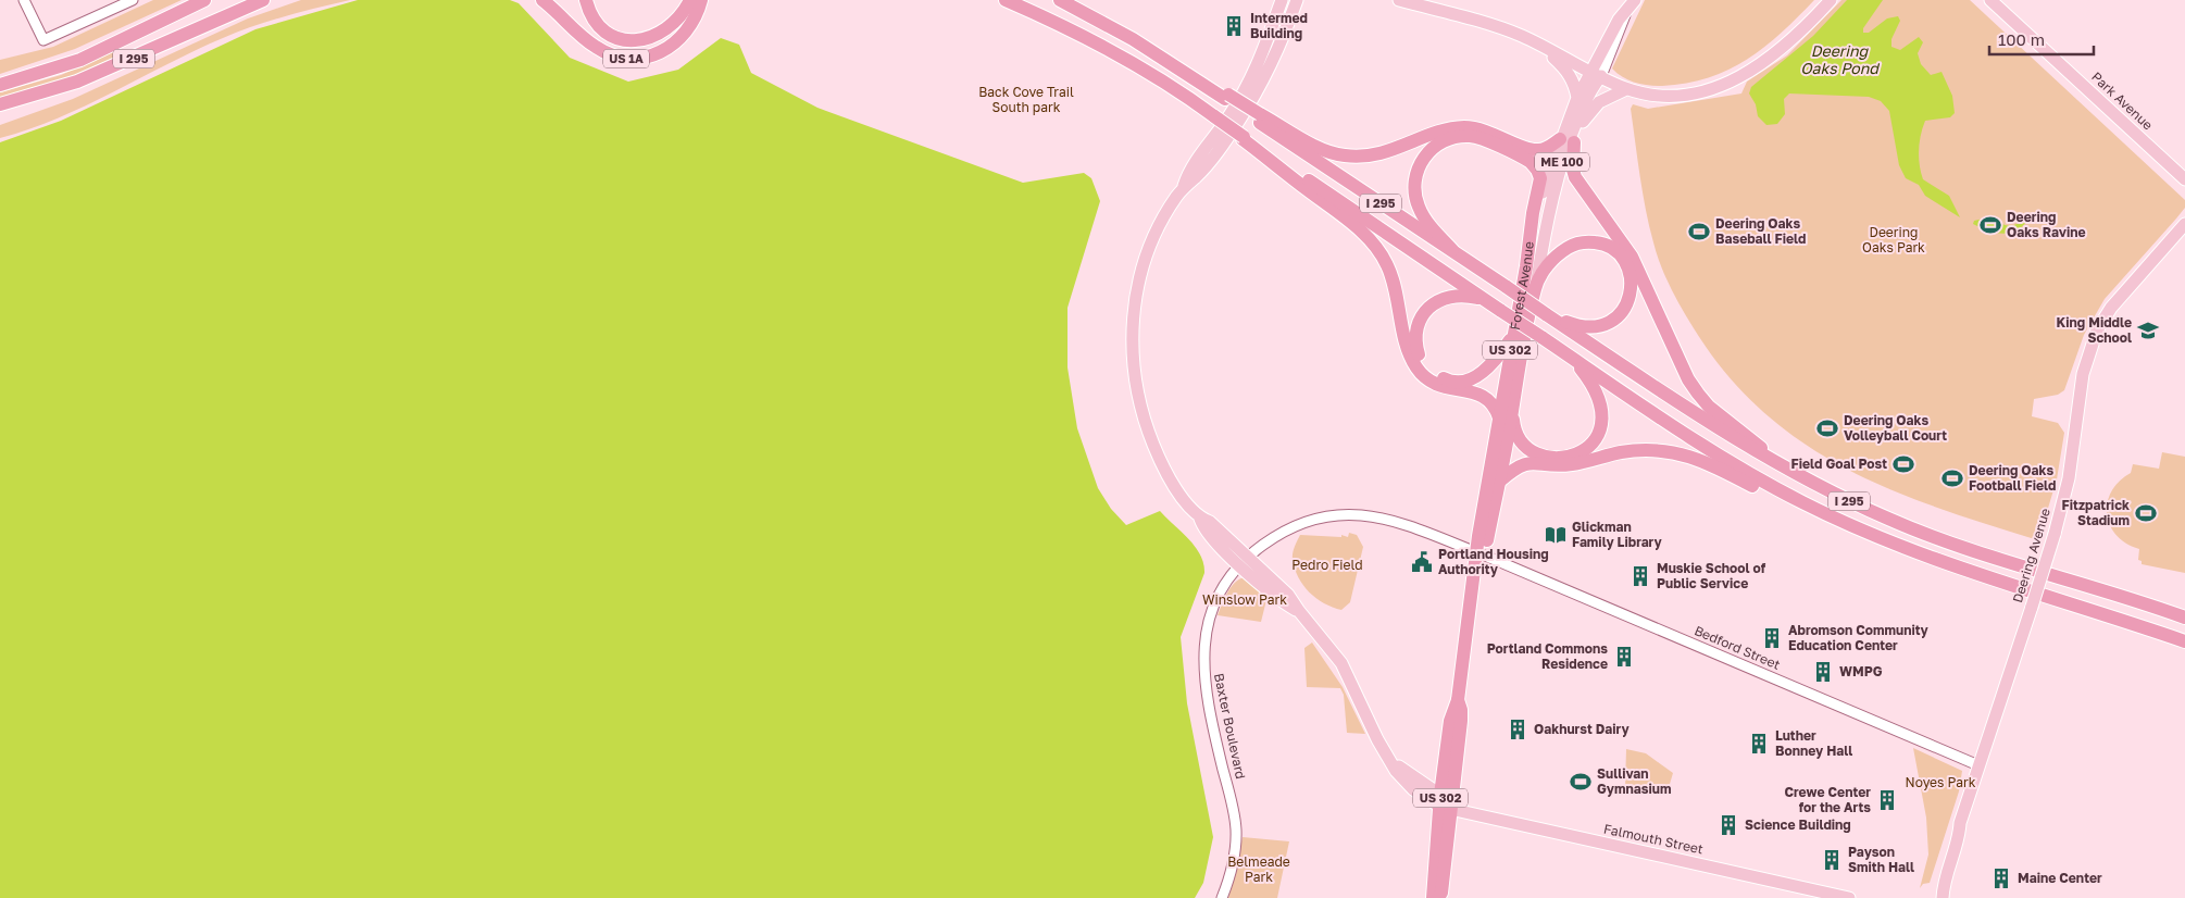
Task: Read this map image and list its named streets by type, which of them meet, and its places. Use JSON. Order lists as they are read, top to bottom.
{
  "streets": {
    "highway": [
      "I 295",
      "US 1A",
      "Forest Avenue",
      "US 302"
    ],
    "main road": [
      "Park Avenue",
      "ME 100",
      "Deering Avenue",
      "Falmouth Street"
    ],
    "street": ["Bedford Street", "Baxter Boulevard"]
  },
  "crossings": [
    ["Forest Avenue", "Bedford Street"],
    ["Forest Avenue", "Baxter Boulevard"],
    ["Forest Avenue", "Falmouth Street"],
    ["Deering Avenue", "Bedford Street"],
    ["Bedford Street", "Baxter Boulevard"]
  ],
  "water": ["Deering Oaks Pond"],
  "parks": [
    "Back Cove Trail South park",
    "Deering Oaks Park",
    "Pedro Field",
    "Winslow Park",
    "Noyes Park",
    "Belmeade Park"
  ],
  "places": {
    "building": [
      "Intermed Building",
      "Muskie School of Public Service",
      "Abromson Community Education Center",
      "Portland Commons Residence",
      "WMPG",
      "Oakhurst Dairy",
      "Luther Bonney Hall",
      "Crewe Center for the Arts",
      "Science Building",
      "Payson Smith Hall",
      "Maine Center"
    ],
    "sports": [
      "Deering Oaks Ravine",
      "Deering Oaks Baseball Field",
      "Deering Oaks Volleyball Court",
      "Field Goal Post",
      "Deering Oaks Football Field",
      "Fitzpatrick Stadium",
      "Sullivan Gymnasium"
    ],
    "school or university": ["King Middle School"],
    "library": ["Glickman Family Library"],
    "public building": ["Portland Housing Authority"]
  },
  "scale_bar": "100 m"
}
